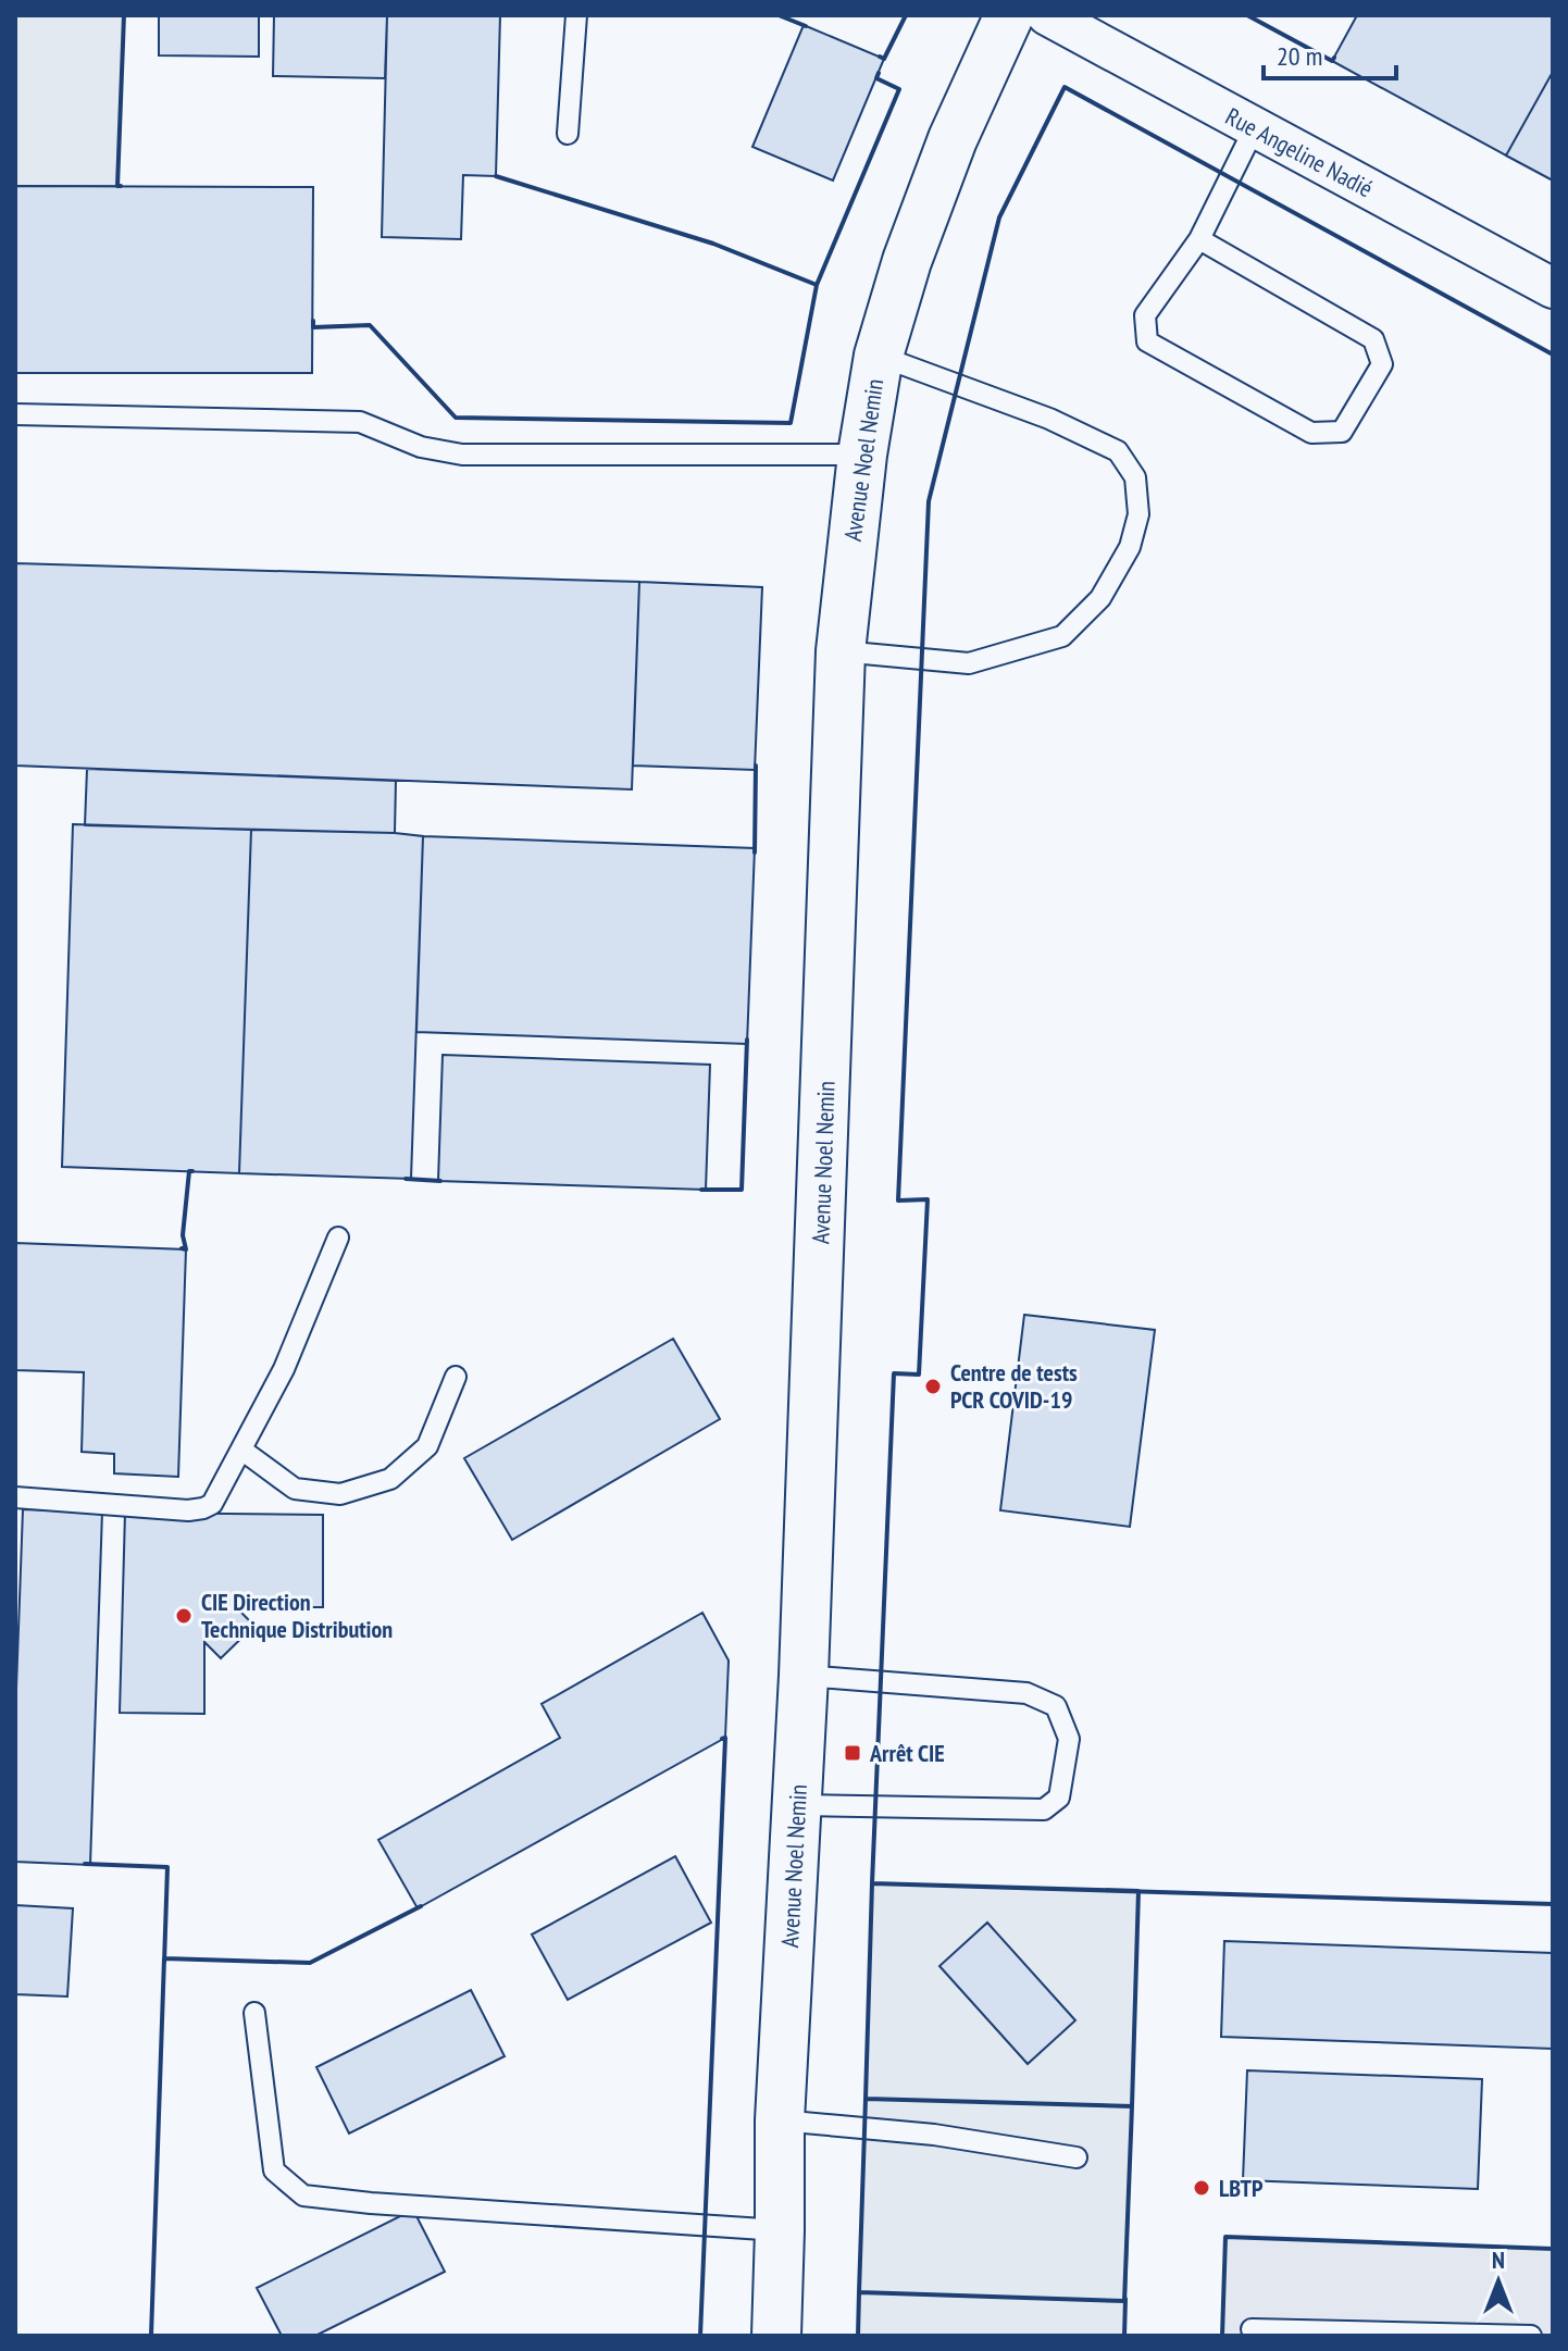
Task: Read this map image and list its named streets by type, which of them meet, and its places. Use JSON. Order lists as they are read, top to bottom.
{
  "streets": {
    "street": ["Rue Angeline Nadié", "Avenue Noel Nemin"]
  },
  "places": {
    "other": ["Centre de tests PCR COVID-19", "CIE Direction Technique Distribution", "LBTP"],
    "transit": ["Arrêt CIE"]
  },
  "scale_bar": "20 m",
  "north": "top"
}
